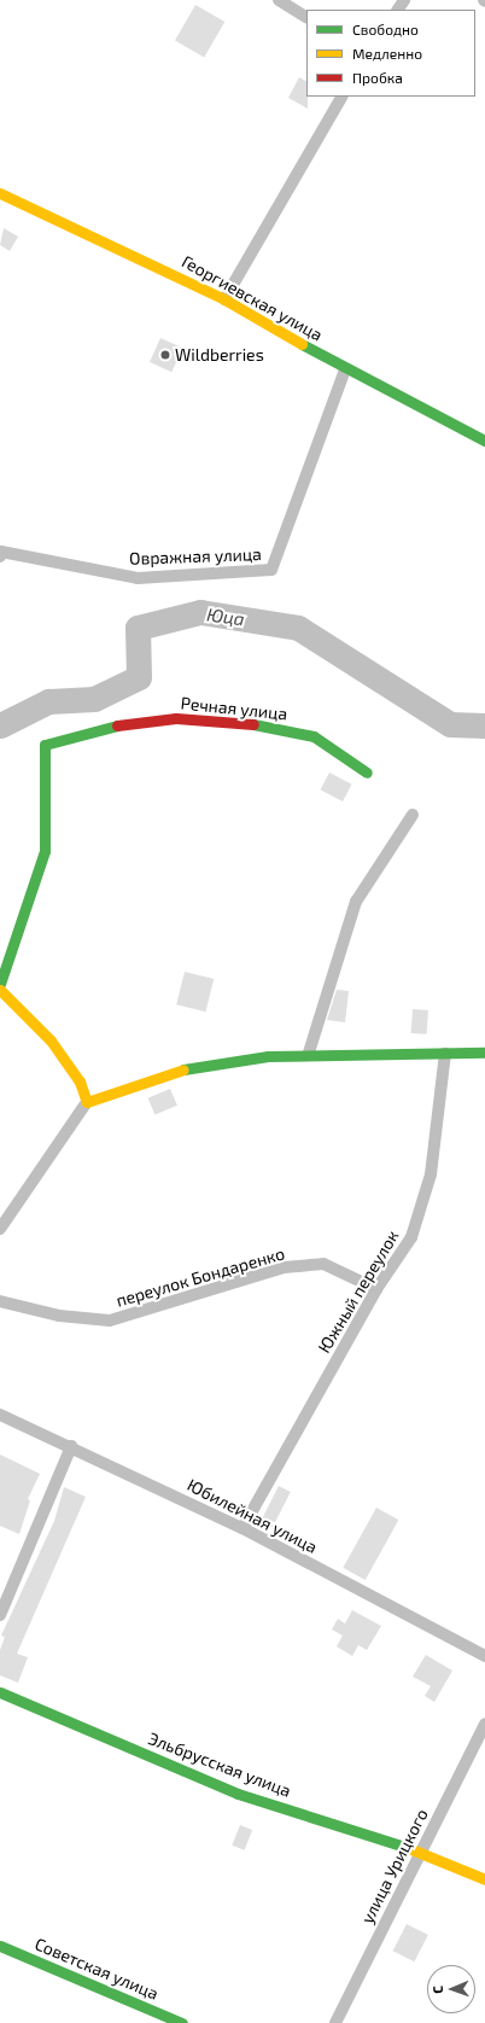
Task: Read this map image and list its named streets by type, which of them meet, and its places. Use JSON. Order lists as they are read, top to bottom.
{
  "streets": {
    "street": [
      "Георгиевская улица",
      "Овражная улица",
      "Речная улица",
      "переулок Бондаренко",
      "Южный переулок",
      "Юбилейная улица",
      "Эльбрусская улица",
      "улица Урицкого",
      "Советская улица"
    ]
  },
  "crossings": [
    ["Георгиевская улица", "Овражная улица"],
    ["переулок Бондаренко", "Южный переулок"],
    ["Южный переулок", "Юбилейная улица"],
    ["Эльбрусская улица", "улица Урицкого"]
  ],
  "water": ["Юца"],
  "places": ["Wildberries"],
  "legend": ["Свободно", "Медленно", "Пробка"],
  "north": "left"
}
